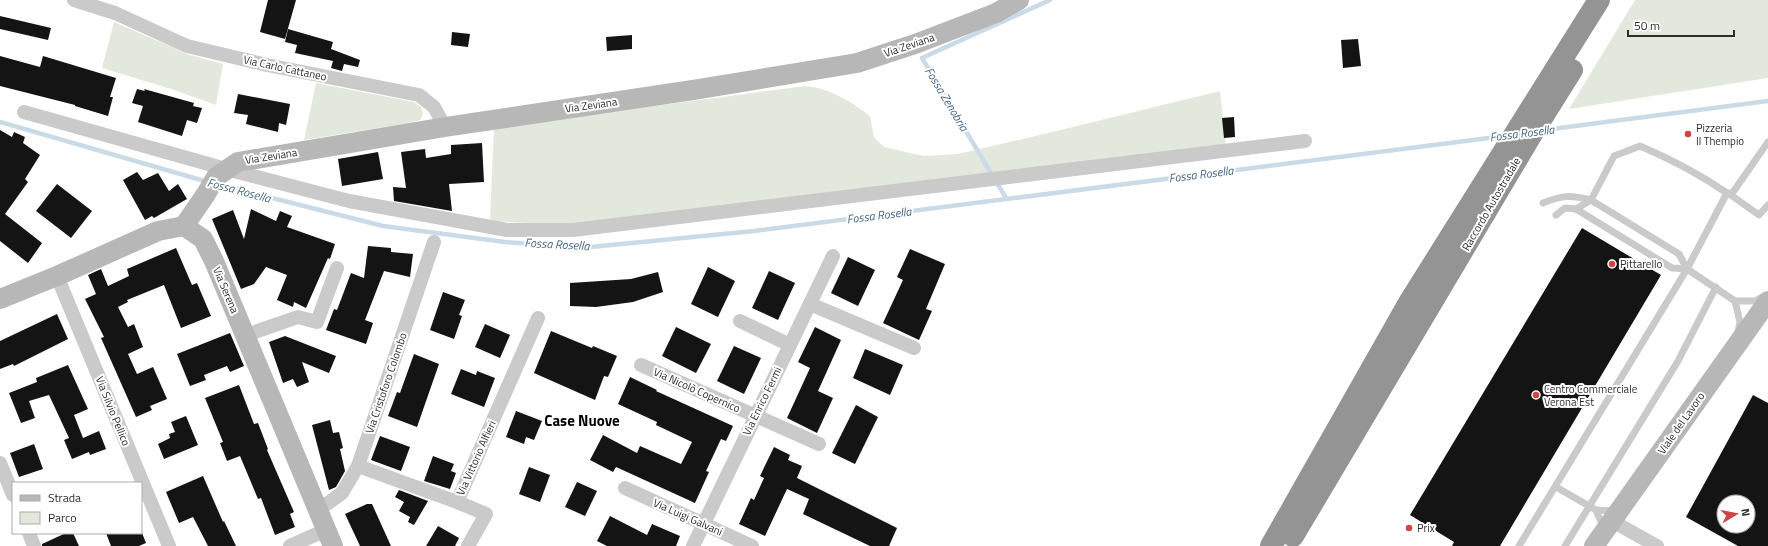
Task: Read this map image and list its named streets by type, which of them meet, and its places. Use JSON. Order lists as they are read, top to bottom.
{
  "streets": {
    "highway": ["Raccordo Autostradale"],
    "street": [
      "Via Zeviana",
      "Via Carlo Cattaneo",
      "Via Serena",
      "Via Cristoforo Colombo",
      "Via Nicolò Copernico",
      "Via Enrico Fermi",
      "Via Silvio Pellico",
      "Viale del Lavoro",
      "Via Vittorio Alfieri",
      "Via Luigi Galvani"
    ]
  },
  "crossings": [
    ["Via Zeviana", "Via Carlo Cattaneo"],
    ["Via Serena", "Via Cristoforo Colombo"],
    ["Via Cristoforo Colombo", "Via Vittorio Alfieri"],
    ["Via Nicolò Copernico", "Via Enrico Fermi"],
    ["Via Enrico Fermi", "Via Luigi Galvani"]
  ],
  "districts": ["Case Nuove"],
  "water": ["Fossa Zenobria", "Fossa Rosella"],
  "places": [
    "Pizzeria Il Thempio",
    "Pittarello",
    "Centro Commerciale Verona Est",
    "Prix"
  ],
  "legend": ["Strada", "Parco"],
  "scale_bar": "50 m",
  "north": "right"
}
